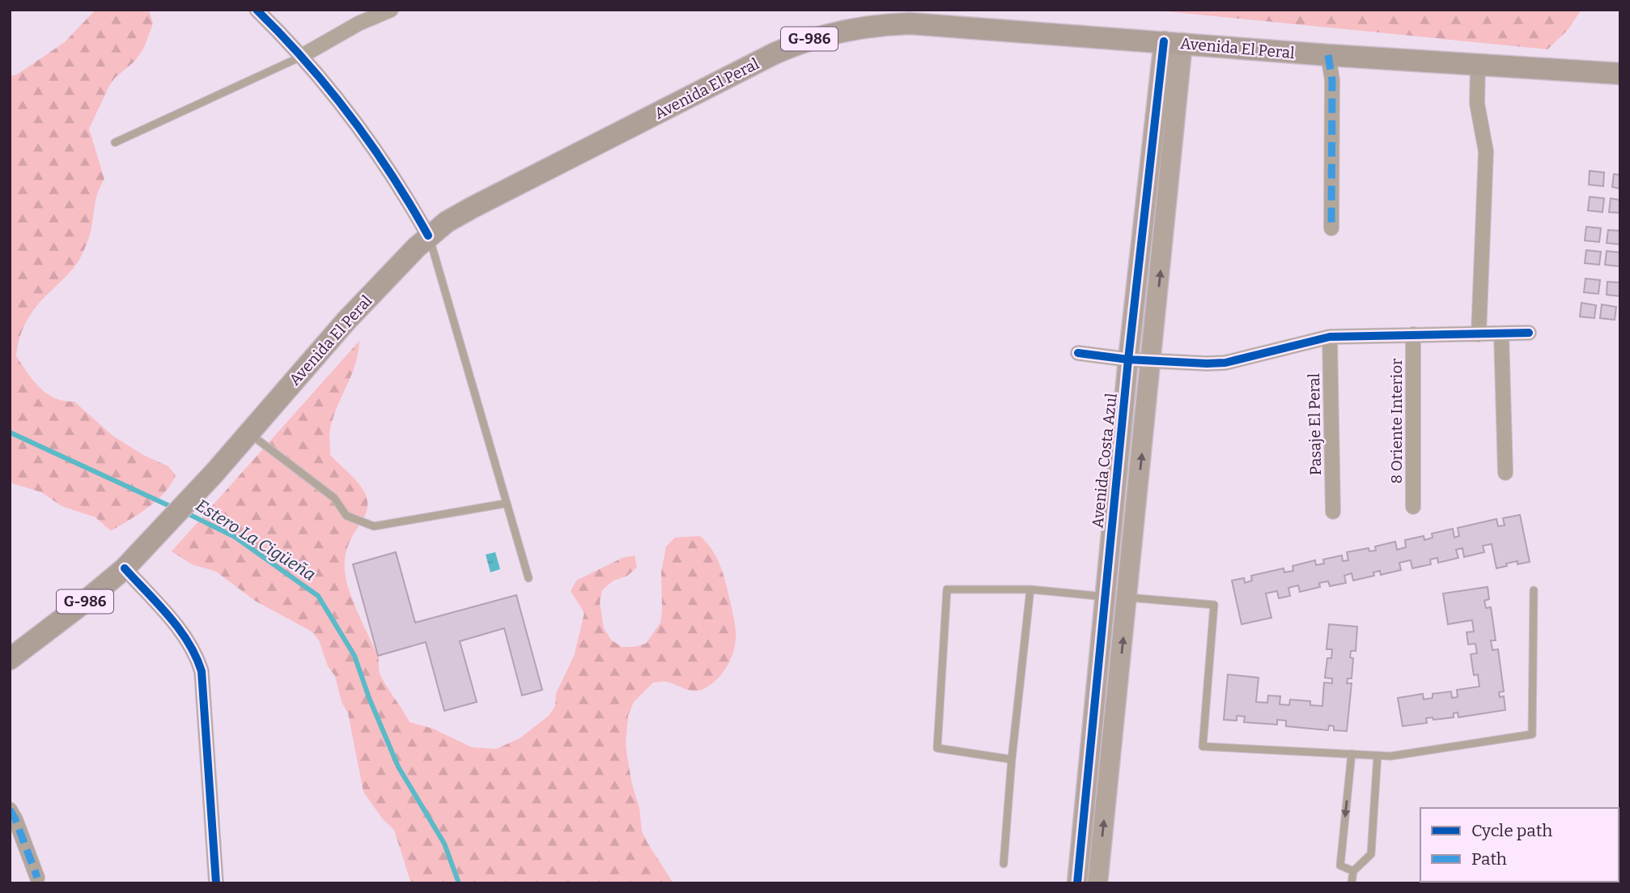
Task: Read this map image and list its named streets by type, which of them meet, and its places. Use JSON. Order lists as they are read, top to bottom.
{
  "streets": {
    "main road": ["G-986", "Avenida El Peral"],
    "street": ["8 Oriente Interior", "Pasaje El Peral", "Avenida Costa Azul"]
  },
  "crossings": [
    ["G-986", "Avenida El Peral"],
    ["Avenida El Peral", "Avenida Costa Azul"]
  ],
  "water": ["Estero La Cigüeña"],
  "legend": ["Cycle path", "Path"]
}
